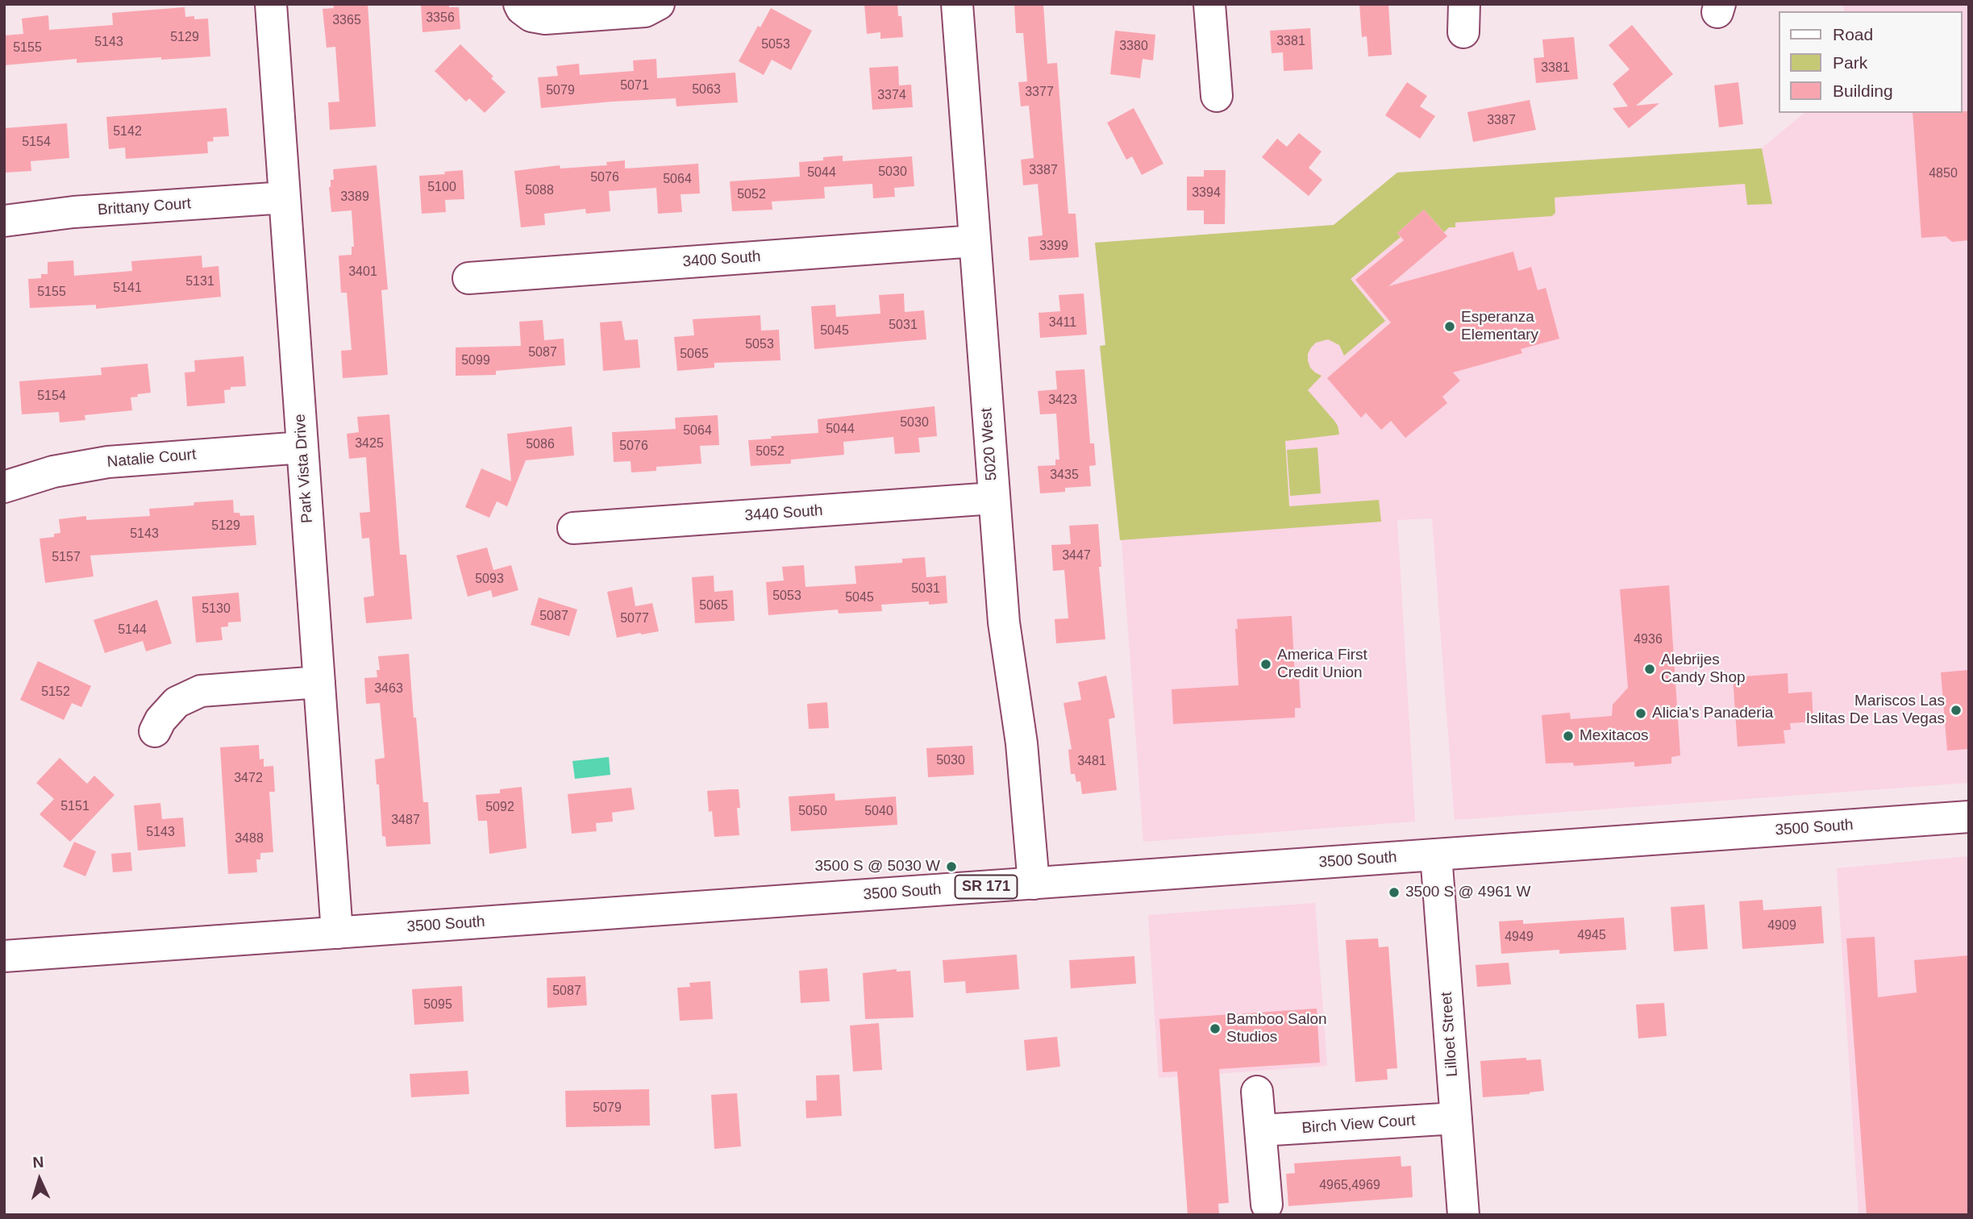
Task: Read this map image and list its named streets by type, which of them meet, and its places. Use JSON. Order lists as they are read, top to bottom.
{
  "streets": {
    "street": [
      "Brittany Court",
      "3400 South",
      "5020 West",
      "Natalie Court",
      "Park Vista Drive",
      "3440 South",
      "3500 South",
      "SR 171",
      "Lilloet Street",
      "Birch View Court"
    ]
  },
  "crossings": [
    ["Brittany Court", "Park Vista Drive"],
    ["3400 South", "5020 West"],
    ["5020 West", "3440 South"],
    ["5020 West", "3500 South"],
    ["Natalie Court", "Park Vista Drive"],
    ["Park Vista Drive", "3500 South"],
    ["3500 South", "Lilloet Street"],
    ["Lilloet Street", "Birch View Court"]
  ],
  "places": [
    "Esperanza Elementary",
    "America First Credit Union",
    "Alebrijes Candy Shop",
    "Mariscos Las Islitas De Las Vegas",
    "Alicia's Panaderia",
    "Mexitacos",
    "3500 S @ 5030 W",
    "3500 S @ 4961 W",
    "Bamboo Salon Studios"
  ],
  "house_numbers": [
    "3356",
    "3365",
    "5129",
    "3381",
    "5143",
    "5053",
    "3380",
    "5155",
    "3381",
    "5071",
    "5063",
    "5079",
    "3377",
    "3374",
    "3387",
    "5142",
    "5154",
    "3387",
    "5030",
    "5044",
    "4850",
    "5076",
    "5064",
    "5100",
    "5088",
    "3394",
    "5052",
    "3389",
    "3399",
    "3401",
    "5131",
    "5141",
    "5155",
    "3411",
    "5031",
    "5045",
    "5053",
    "5087",
    "5065",
    "5099",
    "5154",
    "3423",
    "5030",
    "5044",
    "5064",
    "3425",
    "5086",
    "5076",
    "5052",
    "3435",
    "5129",
    "5143",
    "3447",
    "5157",
    "5093",
    "5031",
    "5053",
    "5045",
    "5065",
    "5130",
    "5087",
    "5077",
    "5144",
    "4936",
    "3463",
    "5152",
    "5030",
    "3481",
    "3472",
    "5151",
    "5092",
    "5050",
    "5040",
    "3487",
    "5143",
    "3488",
    "4909",
    "4945",
    "4949",
    "5087",
    "5095",
    "5079",
    "4965,4969"
  ],
  "legend": ["Road", "Park", "Building"],
  "north": "top"
}
